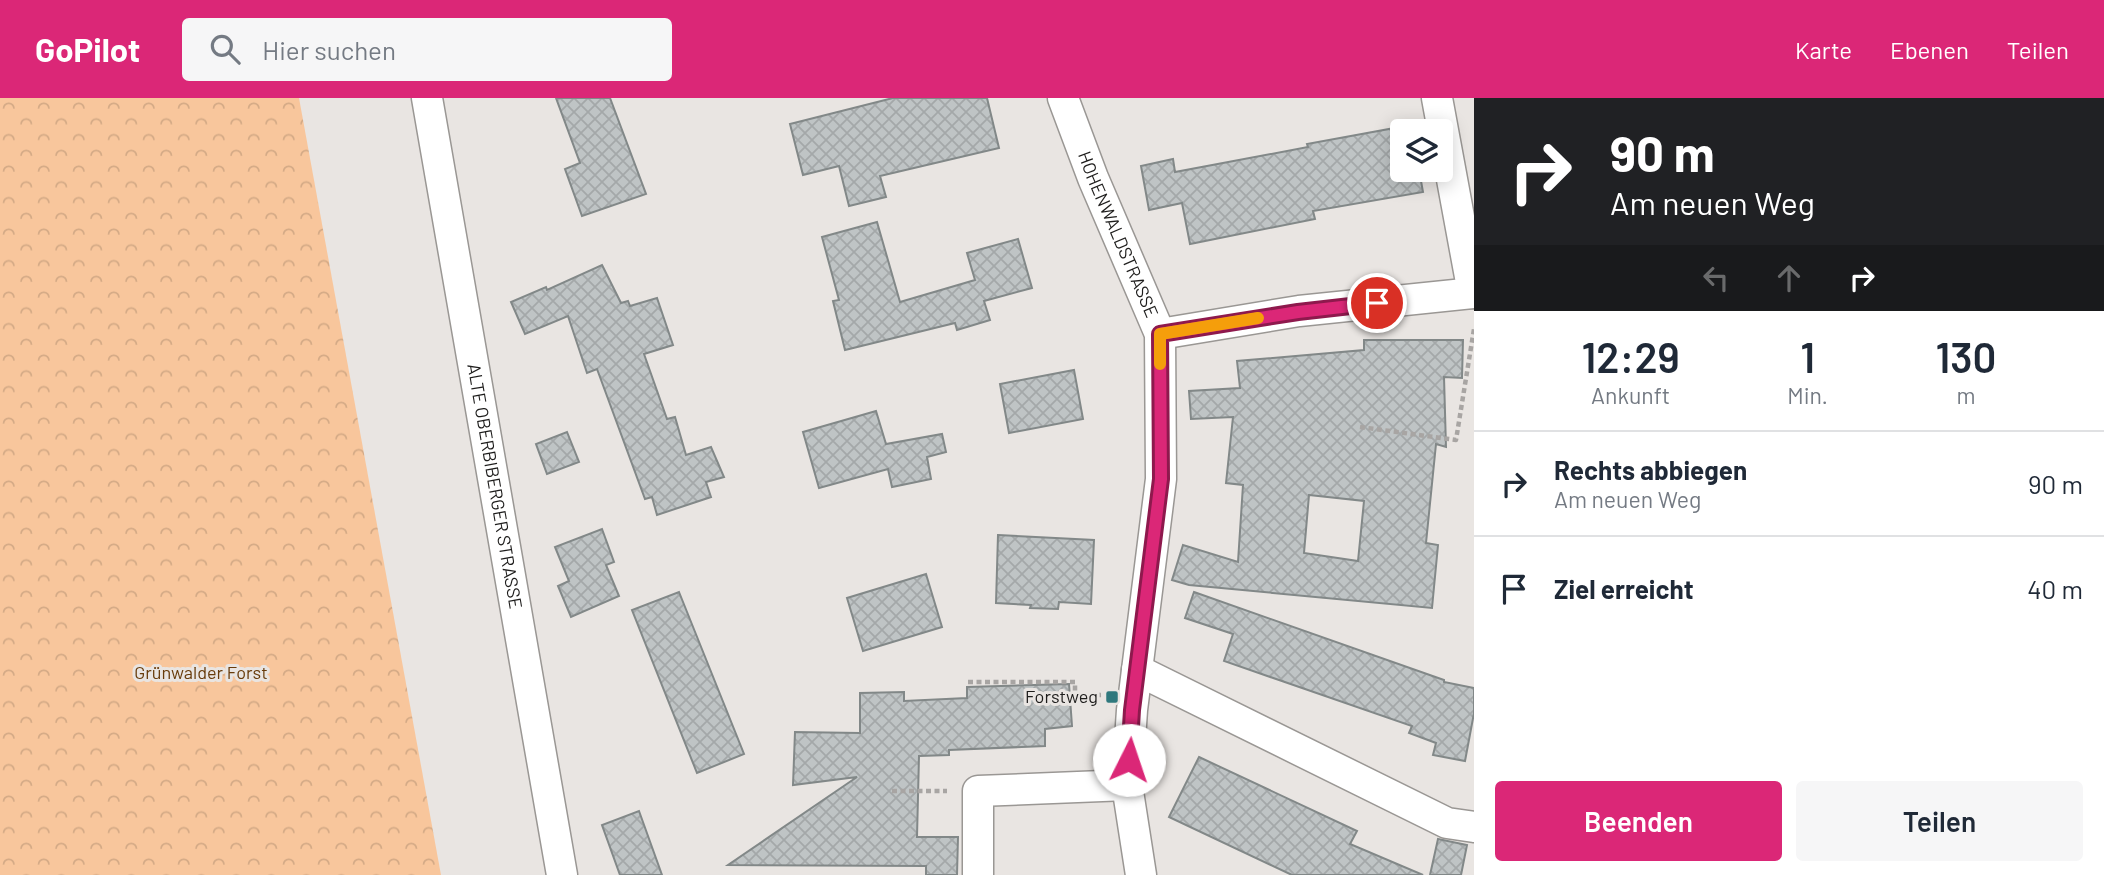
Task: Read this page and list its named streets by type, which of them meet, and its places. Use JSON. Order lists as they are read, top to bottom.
{
  "streets": {
    "street": ["HOHENWALDSTRASSE", "ALTE OBERBIBERGER STRASSE"]
  },
  "parks": ["Grünwalder Forst"],
  "places": {
    "transit": ["Forstweg"]
  },
  "page": {
    "header": "GoPilot",
    "search": "Hier suchen",
    "nav": ["Karte", "Ebenen", "Teilen"],
    "turn": ["90 m", "Am neuen Weg"],
    "eta": [
      "12:29",
      "Ankunft",
      "1",
      "Min.",
      "130",
      "m"
    ],
    "list": [
      {
        "name": "Rechts abbiegen",
        "note": "Am neuen Weg",
        "value": "90 m"
      },
      {
        "name": "Ziel erreicht",
        "value": "40 m"
      }
    ],
    "buttons": ["Beenden", "Teilen"]
  }
}
